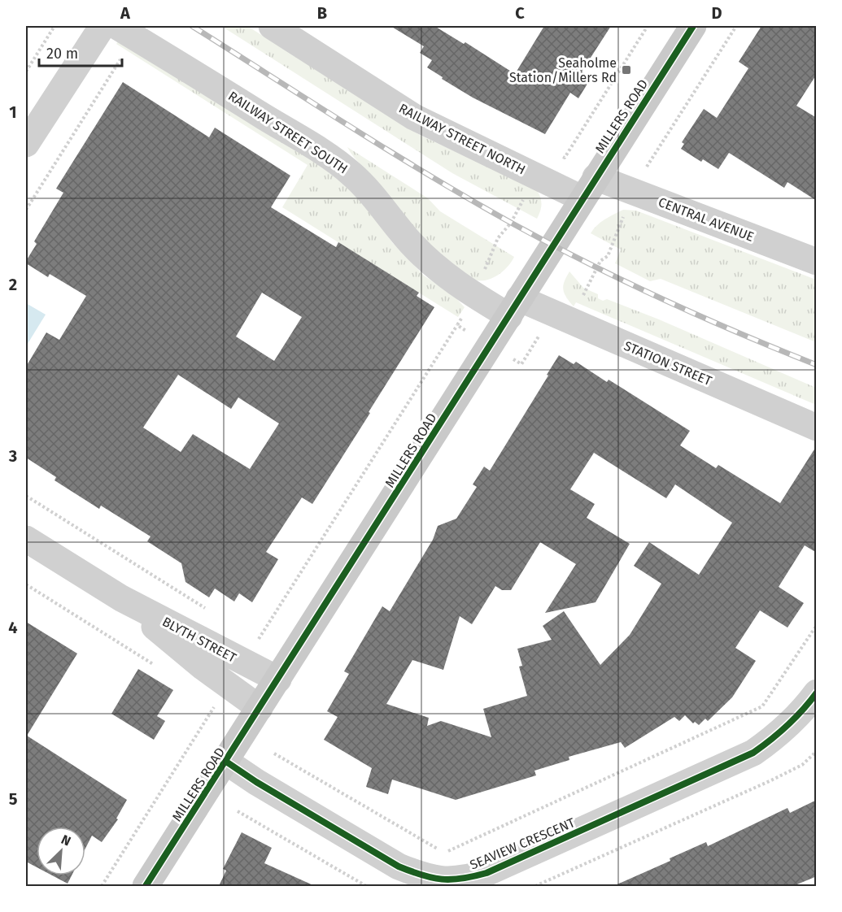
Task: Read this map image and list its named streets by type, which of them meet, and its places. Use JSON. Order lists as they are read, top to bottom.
{
  "streets": {
    "main road": ["MILLERS ROAD"],
    "street": [
      "RAILWAY STREET SOUTH",
      "RAILWAY STREET NORTH",
      "CENTRAL AVENUE",
      "STATION STREET",
      "BLYTH STREET",
      "SEAVIEW CRESCENT"
    ]
  },
  "crossings": [
    ["MILLERS ROAD", "RAILWAY STREET SOUTH"],
    ["MILLERS ROAD", "RAILWAY STREET NORTH"],
    ["MILLERS ROAD", "CENTRAL AVENUE"],
    ["MILLERS ROAD", "STATION STREET"],
    ["MILLERS ROAD", "BLYTH STREET"],
    ["MILLERS ROAD", "SEAVIEW CRESCENT"],
    ["RAILWAY STREET SOUTH", "STATION STREET"],
    ["RAILWAY STREET NORTH", "CENTRAL AVENUE"]
  ],
  "places": {
    "transit": ["Seaholme Station/Millers Rd"]
  },
  "scale_bar": "20 m",
  "north": "top right",
  "grid": {
    "columns": [
      "A",
      "B",
      "C",
      "D"
    ],
    "rows": [
      "1",
      "2",
      "3",
      "4",
      "5"
    ]
  }
}
